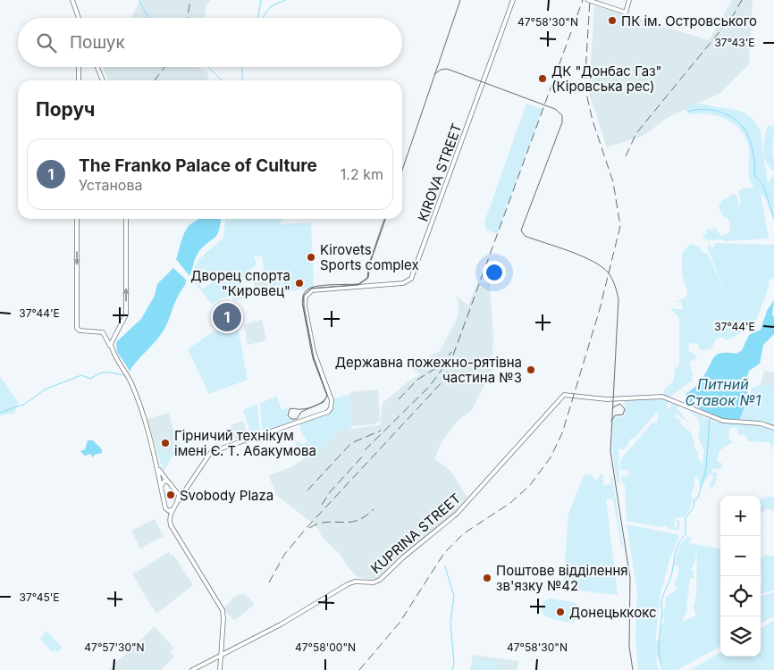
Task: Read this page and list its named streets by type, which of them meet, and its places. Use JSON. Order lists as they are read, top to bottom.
{
  "streets": {
    "main road": ["KIROVA STREET", "KUPRINA STREET"]
  },
  "water": ["Питний Ставок №1"],
  "places": [
    "ПК ім. Островського",
    "ДК \"Донбас Газ\" (Кіровська рес)",
    "Kirovets Sports complex",
    "Дворец спорта \"Кировец\"",
    "Державна пожежно-рятівна частина №3",
    "Гірничий технікум імені Є. Т. Абакумова",
    "Svobody Plaza",
    "Поштове відділення зв'язку №42",
    "Донецьккокс"
  ],
  "page": {
    "search": "Пошук",
    "heading": "Поруч",
    "list": [
      {
        "mark": "1",
        "name": "The Franko Palace of Culture",
        "note": "Установа",
        "value": "1.2 km"
      }
    ],
    "pins": "1",
    "map_buttons": ["+", "−"]
  },
  "coordinates": [
    "47°58'30\"N",
    "37°43'E",
    "37°44'E",
    "37°45'E",
    "47°57'30\"N",
    "47°58'00\"N"
  ]
}
